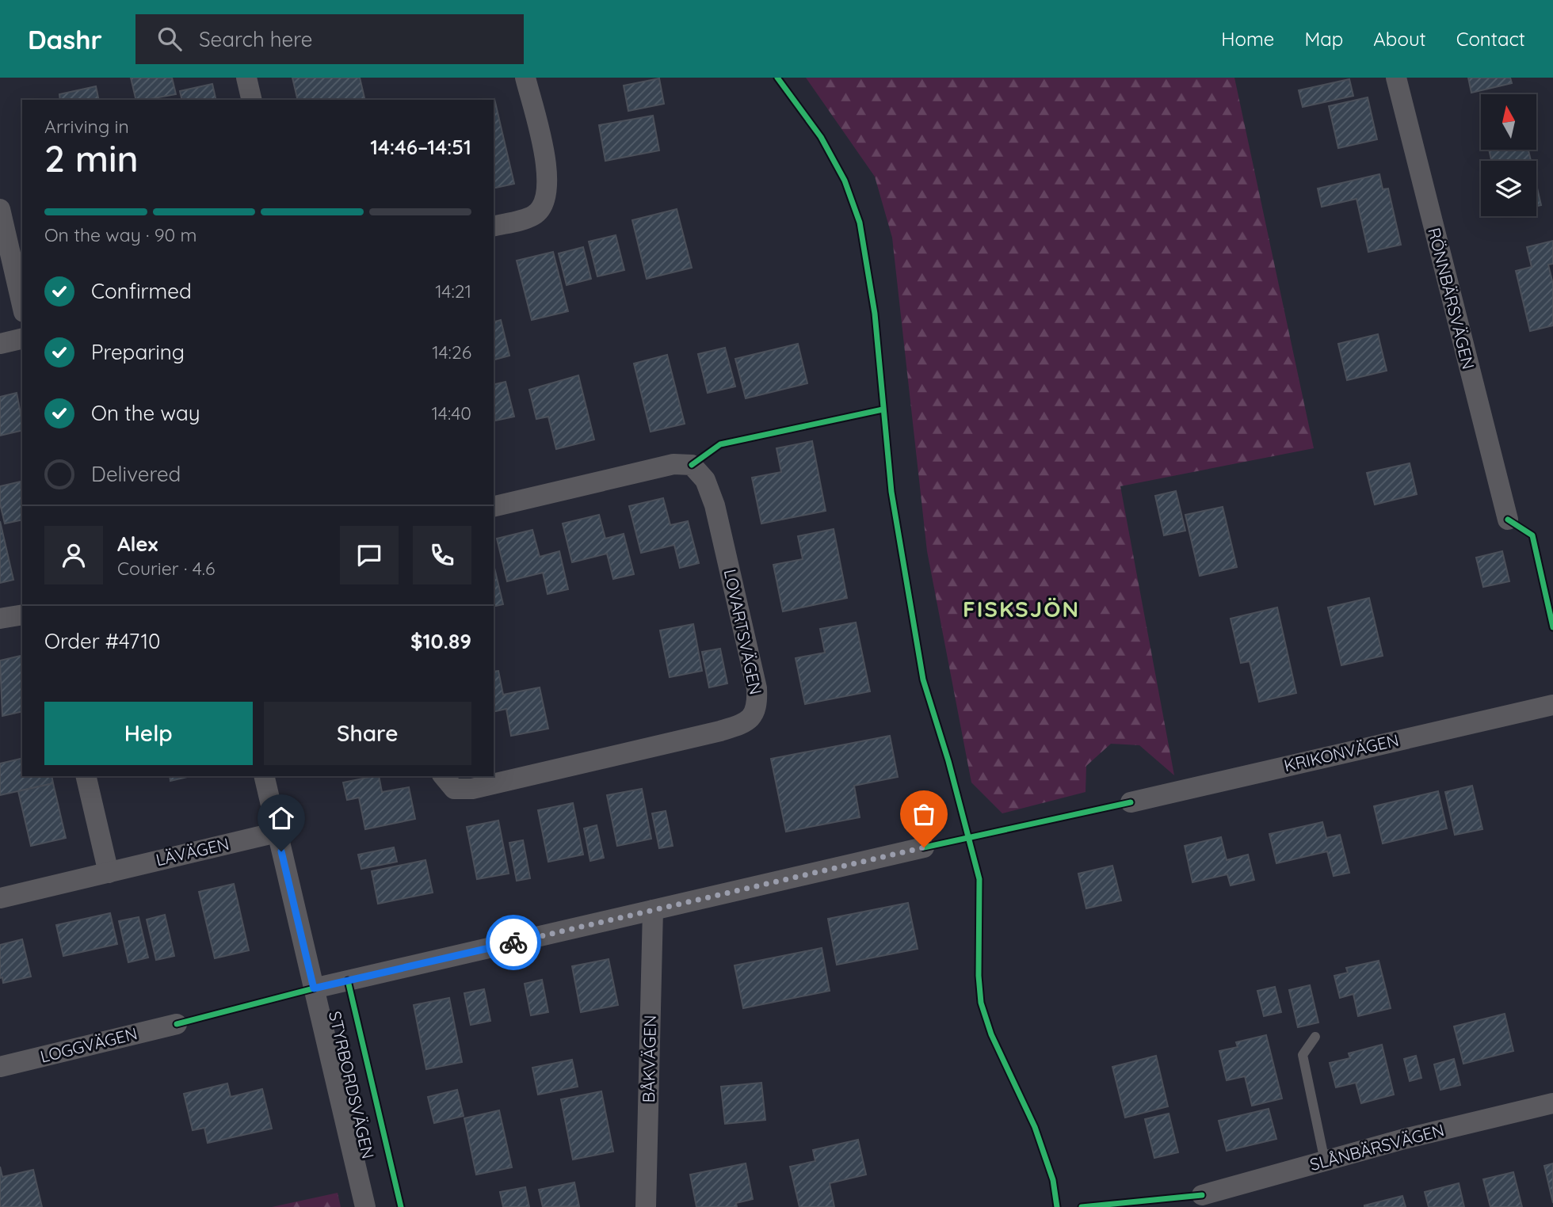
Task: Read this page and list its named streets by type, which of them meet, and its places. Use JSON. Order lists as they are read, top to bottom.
{
  "streets": {
    "street": [
      "RÖNNBÄRSVÄGEN",
      "LOVARTSVÄGEN",
      "KRIKONVÄGEN",
      "LÄVÄGEN",
      "LOGGVÄGEN",
      "BÅKVÄGEN",
      "STYRBORDSVÄGEN",
      "SLÅNBÄRSVÄGEN"
    ]
  },
  "crossings": [
    ["LÄVÄGEN", "STYRBORDSVÄGEN"]
  ],
  "districts": ["FISKSJÖN"],
  "north": "top",
  "page": {
    "header": "Dashr",
    "search": "Search here",
    "nav": [
      "Home",
      "Map",
      "About",
      "Contact"
    ],
    "heading": ["2 min", "Arriving in", "14:46–14:51"],
    "panel": [
      "Alex",
      "Courier · 4.6",
      "Order #4710",
      "$10.89"
    ],
    "bar": "On the way · 90 m",
    "list": [
      ["Confirmed", "14:21"],
      ["Preparing", "14:26"],
      ["On the way", "14:40"],
      "Delivered"
    ],
    "buttons": ["Help", "Share"]
  }
}
